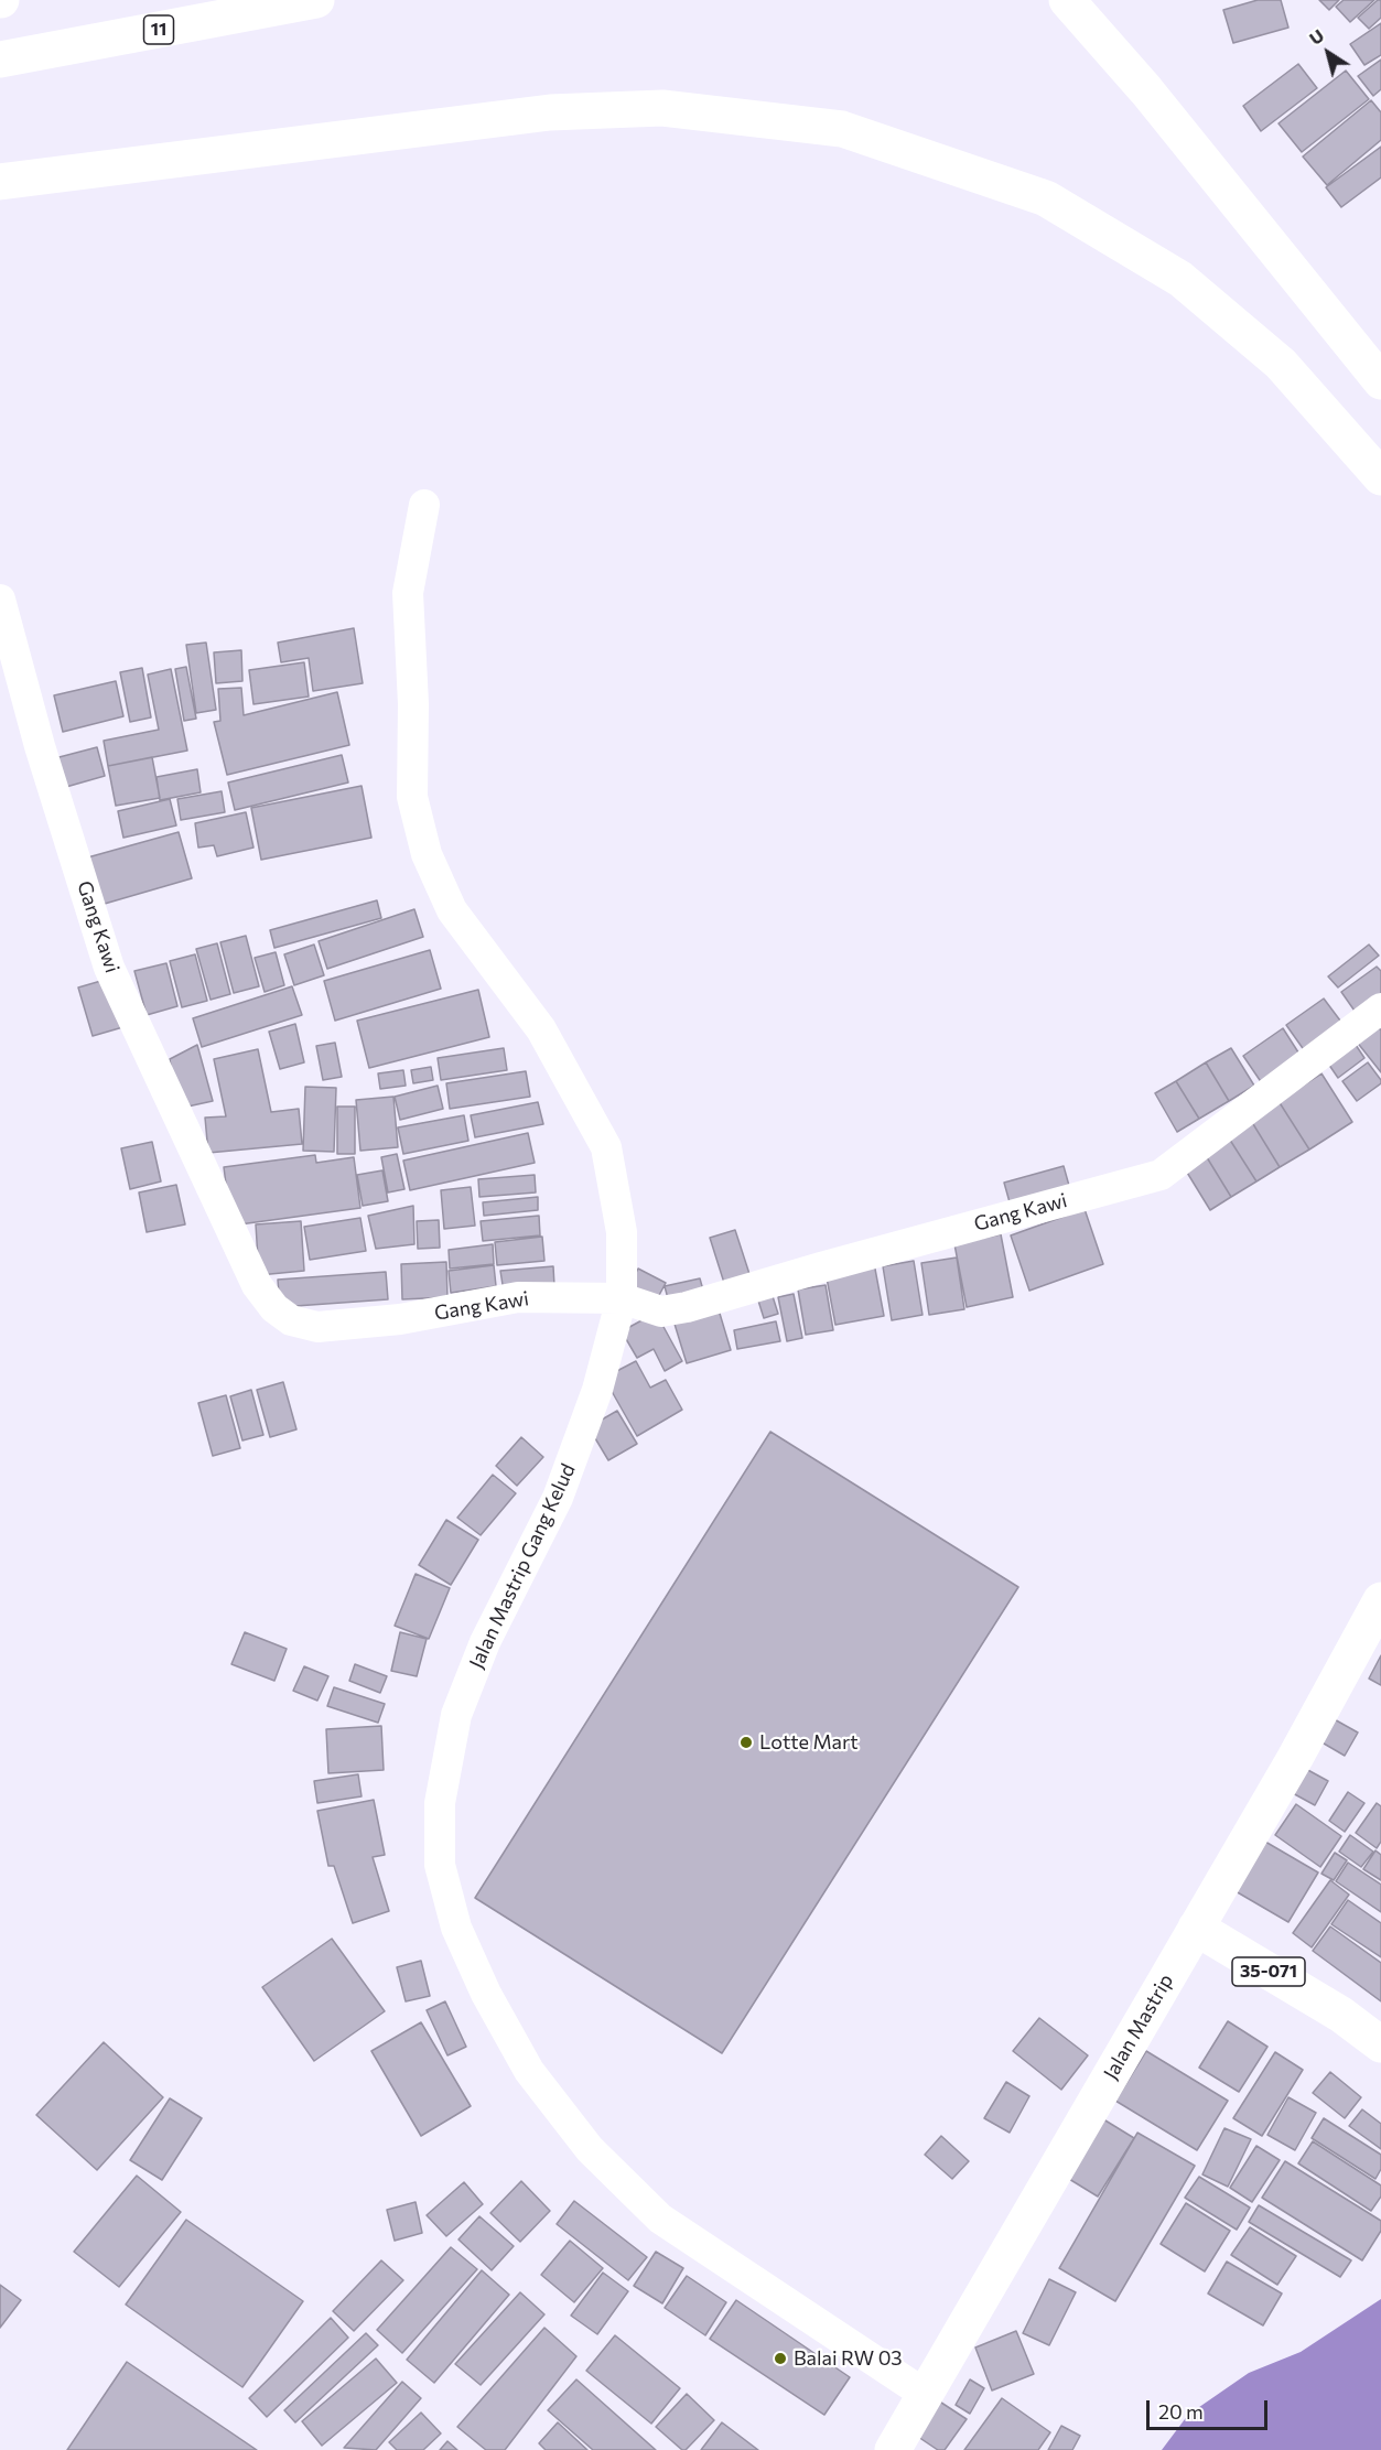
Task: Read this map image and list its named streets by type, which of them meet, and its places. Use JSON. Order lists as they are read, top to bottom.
{
  "streets": {
    "main road": ["11", "35-071", "Jalan Mastrip"],
    "street": ["Gang Kawi", "Jalan Mastrip Gang Kelud"]
  },
  "crossings": [
    ["Gang Kawi", "Jalan Mastrip Gang Kelud"],
    ["Jalan Mastrip Gang Kelud", "Jalan Mastrip"],
    ["35-071", "Jalan Mastrip"]
  ],
  "places": ["Lotte Mart", "Balai RW 03"],
  "scale_bar": "20 m",
  "north": "top left"
}
